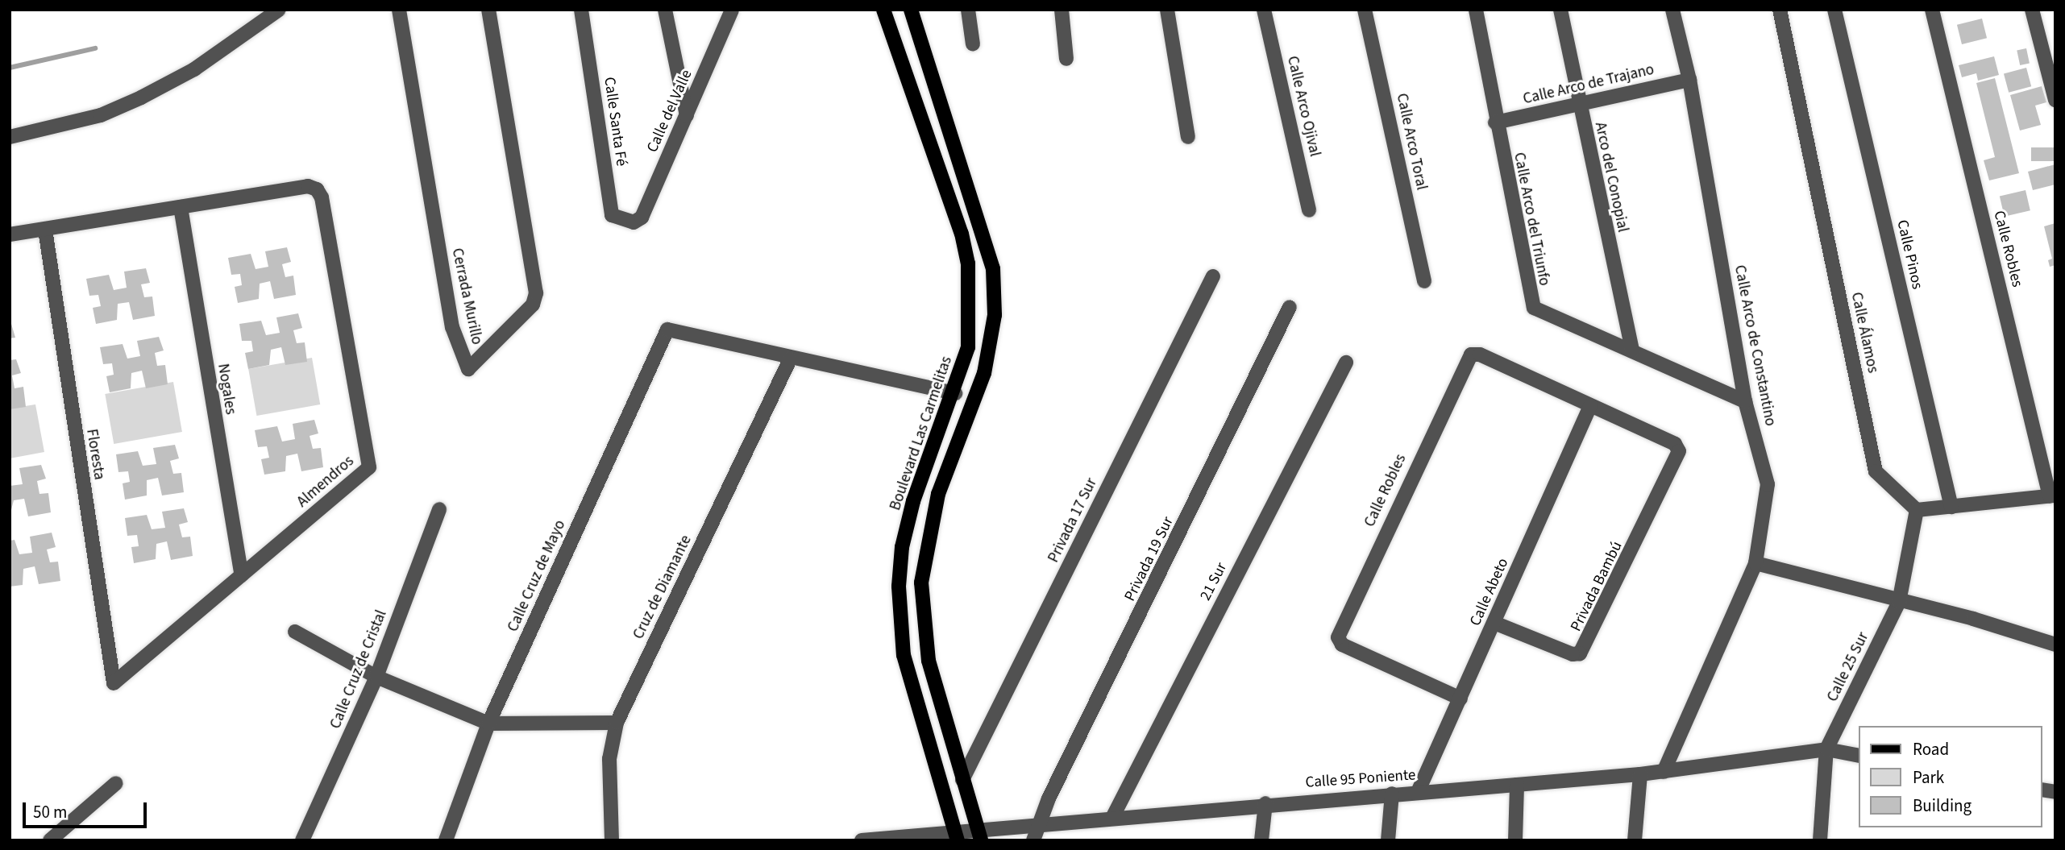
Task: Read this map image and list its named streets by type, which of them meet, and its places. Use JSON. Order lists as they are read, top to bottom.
{
  "streets": {
    "main road": ["Boulevard Las Carmelitas"],
    "street": [
      "Calle Arco de Trajano",
      "Calle Arco Ojival",
      "Calle del Valle",
      "Calle Santa Fé",
      "Calle Arco Toral",
      "Arco del Conopial",
      "Calle Arco del Triunfo",
      "Calle Robles",
      "Calle Pinos",
      "Cerrada Murillo",
      "Calle Álamos",
      "Calle Arco de Constantino",
      "Nogales",
      "Floresta",
      "Almendros",
      "Privada 17 Sur",
      "Privada 19 Sur",
      "Calle Cruz de Mayo",
      "21 Sur",
      "Privada Bambú",
      "Cruz de Diamante",
      "Calle Abeto",
      "Calle 25 Sur",
      "Calle Cruz de Cristal",
      "Calle 95 Poniente"
    ]
  },
  "crossings": [
    ["Calle Arco de Trajano", "Arco del Conopial"],
    ["Calle Arco de Trajano", "Calle Arco del Triunfo"],
    ["Calle Arco de Trajano", "Calle Arco de Constantino"],
    ["Calle del Valle", "Calle Santa Fé"],
    ["Arco del Conopial", "Calle Arco del Triunfo"],
    ["Calle Arco del Triunfo", "Calle Arco de Constantino"],
    ["Calle Robles", "Privada Bambú"],
    ["Calle Robles", "Calle Abeto"],
    ["Calle Álamos", "Calle 25 Sur"],
    ["Calle Arco de Constantino", "Calle 95 Poniente"],
    ["Nogales", "Almendros"],
    ["Boulevard Las Carmelitas", "Calle 95 Poniente"],
    ["Floresta", "Almendros"],
    ["Privada 19 Sur", "Calle 95 Poniente"],
    ["Calle Cruz de Mayo", "Cruz de Diamante"],
    ["21 Sur", "Calle 95 Poniente"],
    ["Privada Bambú", "Calle Abeto"],
    ["Calle Abeto", "Calle 95 Poniente"],
    ["Calle 25 Sur", "Calle 95 Poniente"]
  ],
  "legend": ["Road", "Park", "Building"],
  "scale_bar": "50 m"
}
